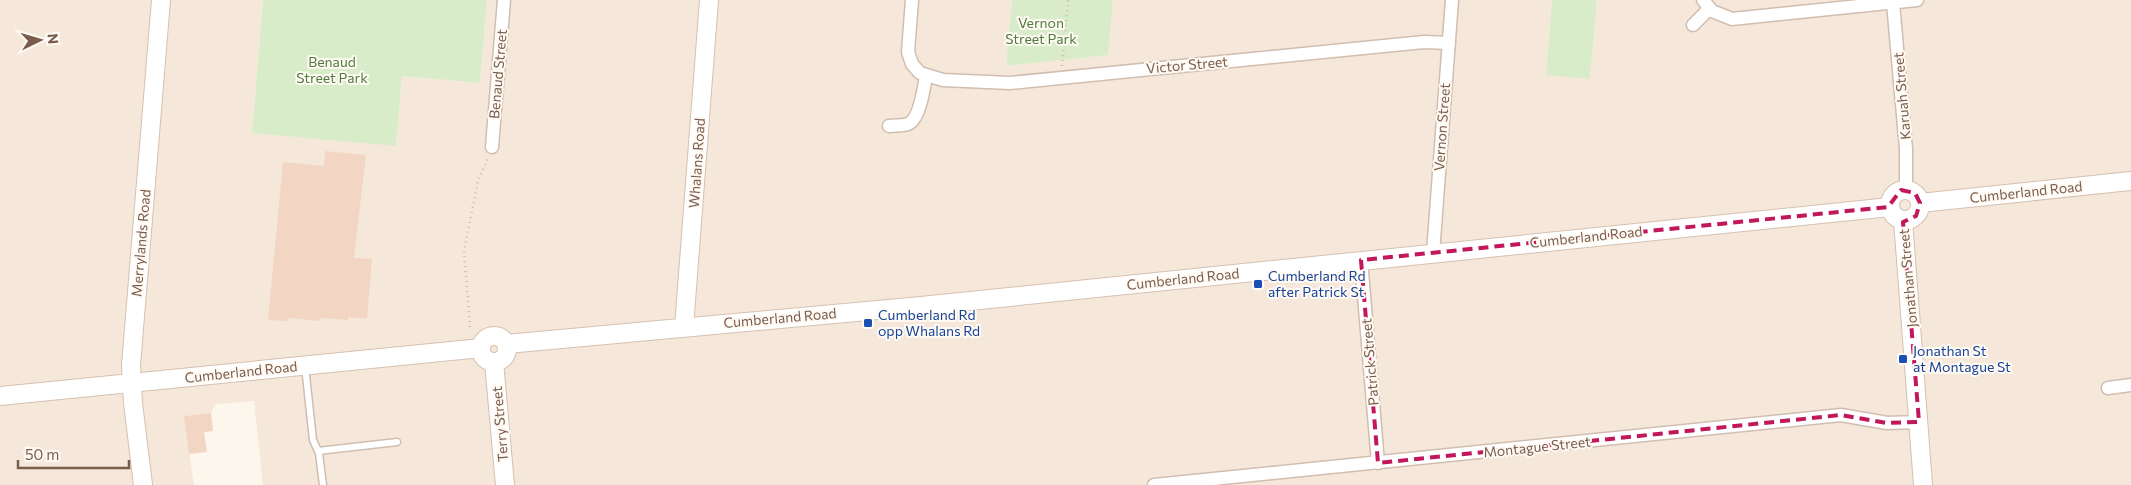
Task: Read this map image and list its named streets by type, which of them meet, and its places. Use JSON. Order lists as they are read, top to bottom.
{
  "streets": {
    "street": [
      "Victor Street",
      "Benaud Street",
      "Karuah Street",
      "Vernon Street",
      "Whalans Road",
      "Cumberland Road",
      "Merrylands Road",
      "Jonathan Street",
      "Patrick Street",
      "Terry Street",
      "Montague Street"
    ]
  },
  "crossings": [
    ["Victor Street", "Vernon Street"],
    ["Karuah Street", "Cumberland Road"],
    ["Karuah Street", "Jonathan Street"],
    ["Vernon Street", "Cumberland Road"],
    ["Whalans Road", "Cumberland Road"],
    ["Cumberland Road", "Merrylands Road"],
    ["Cumberland Road", "Jonathan Street"],
    ["Cumberland Road", "Patrick Street"],
    ["Cumberland Road", "Terry Street"],
    ["Jonathan Street", "Montague Street"],
    ["Patrick Street", "Montague Street"]
  ],
  "parks": ["Vernon Street Park", "Benaud Street Park"],
  "places": {
    "transit": ["Cumberland Rd after Patrick St", "Cumberland Rd opp Whalans Rd", "Jonathan St at Montague St"]
  },
  "scale_bar": "50 m",
  "north": "right"
}
